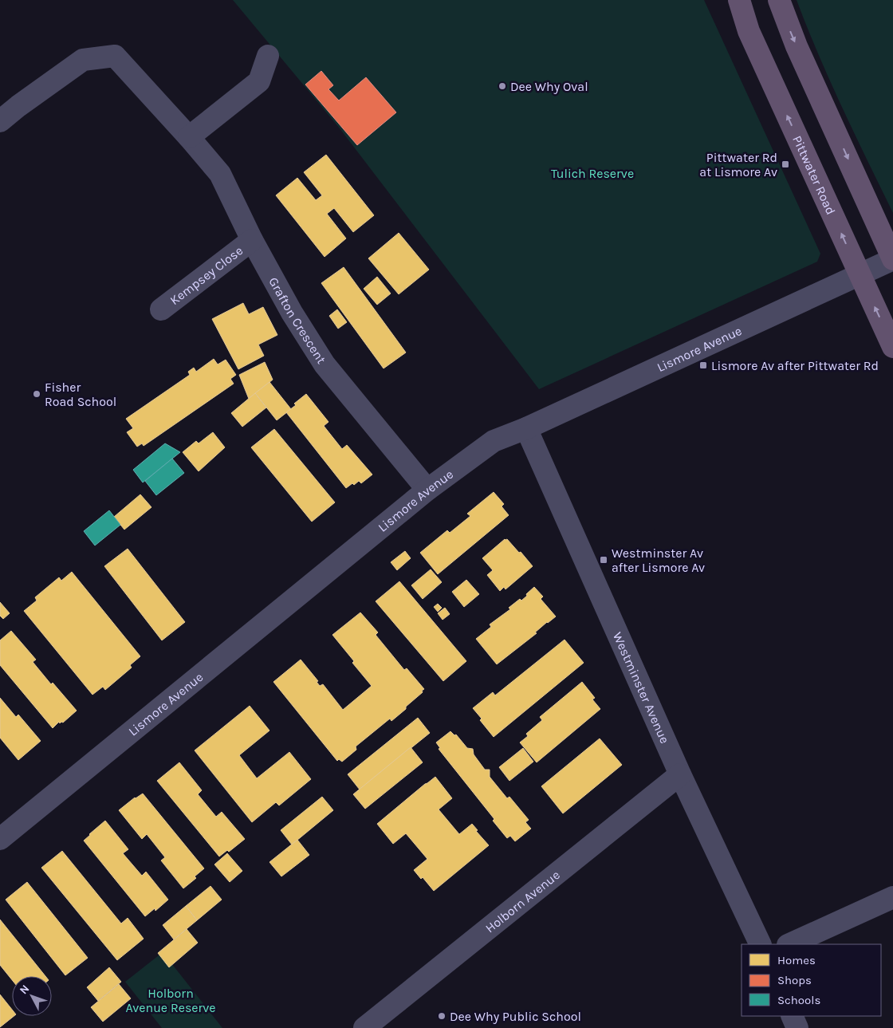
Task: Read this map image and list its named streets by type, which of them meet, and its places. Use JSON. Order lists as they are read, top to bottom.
{
  "streets": {
    "highway": ["Pittwater Road"],
    "street": [
      "Kempsey Close",
      "Grafton Crescent",
      "Lismore Avenue",
      "Westminster Avenue",
      "Holborn Avenue"
    ]
  },
  "crossings": [
    ["Pittwater Road", "Lismore Avenue"],
    ["Kempsey Close", "Grafton Crescent"],
    ["Grafton Crescent", "Lismore Avenue"],
    ["Lismore Avenue", "Westminster Avenue"],
    ["Westminster Avenue", "Holborn Avenue"]
  ],
  "parks": ["Tulich Reserve", "Holborn Avenue Reserve"],
  "places": {
    "other": ["Dee Why Oval", "Fisher Road School", "Dee Why Public School"],
    "transit": ["Pittwater Rd at Lismore Av", "Lismore Av after Pittwater Rd", "Westminster Av after Lismore Av"]
  },
  "legend": ["Homes", "Shops", "Schools"],
  "north": "top left"
}
